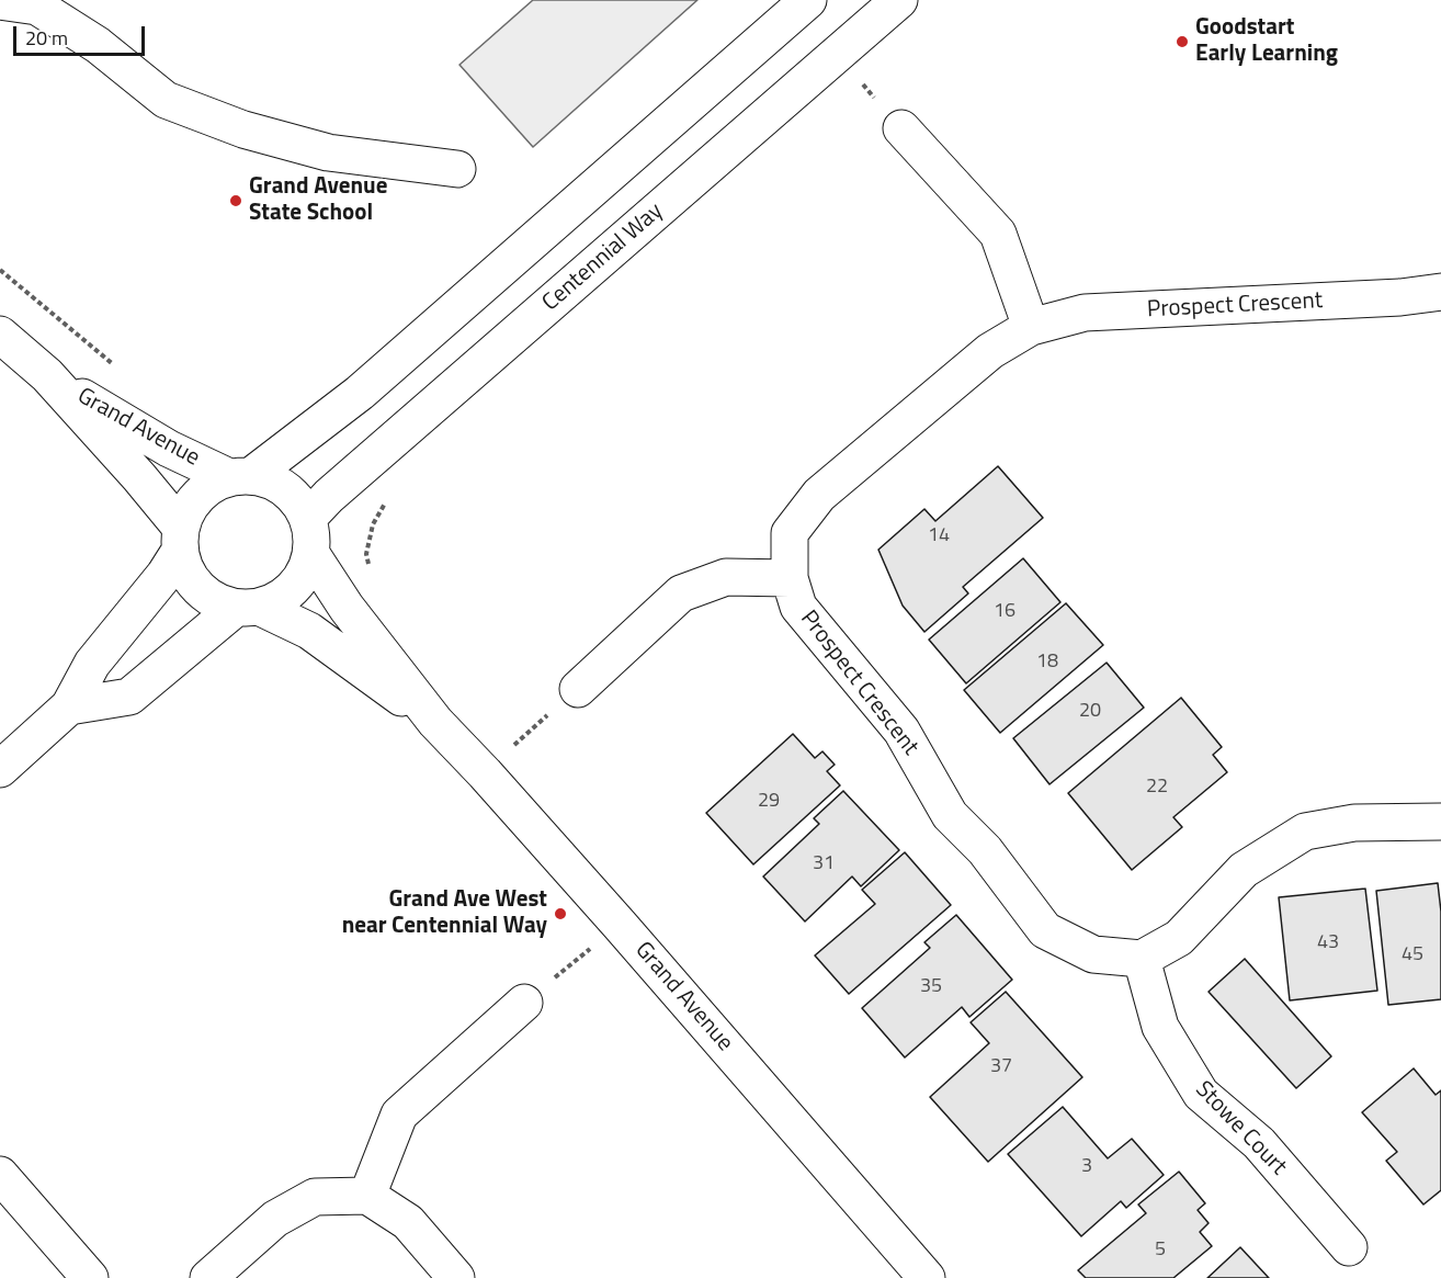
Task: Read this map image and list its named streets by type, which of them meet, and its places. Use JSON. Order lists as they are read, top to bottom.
{
  "streets": {
    "street": [
      "Centennial Way",
      "Prospect Crescent",
      "Grand Avenue",
      "Stowe Court"
    ]
  },
  "crossings": [
    ["Centennial Way", "Grand Avenue"],
    ["Prospect Crescent", "Stowe Court"]
  ],
  "places": ["Goodstart Early Learning", "Grand Avenue State School", "Grand Ave West near Centennial Way"],
  "house_numbers": [
    "14",
    "16",
    "18",
    "20",
    "22",
    "29",
    "31",
    "43",
    "45",
    "35",
    "37",
    "3",
    "5"
  ],
  "scale_bar": "20 m"
}
